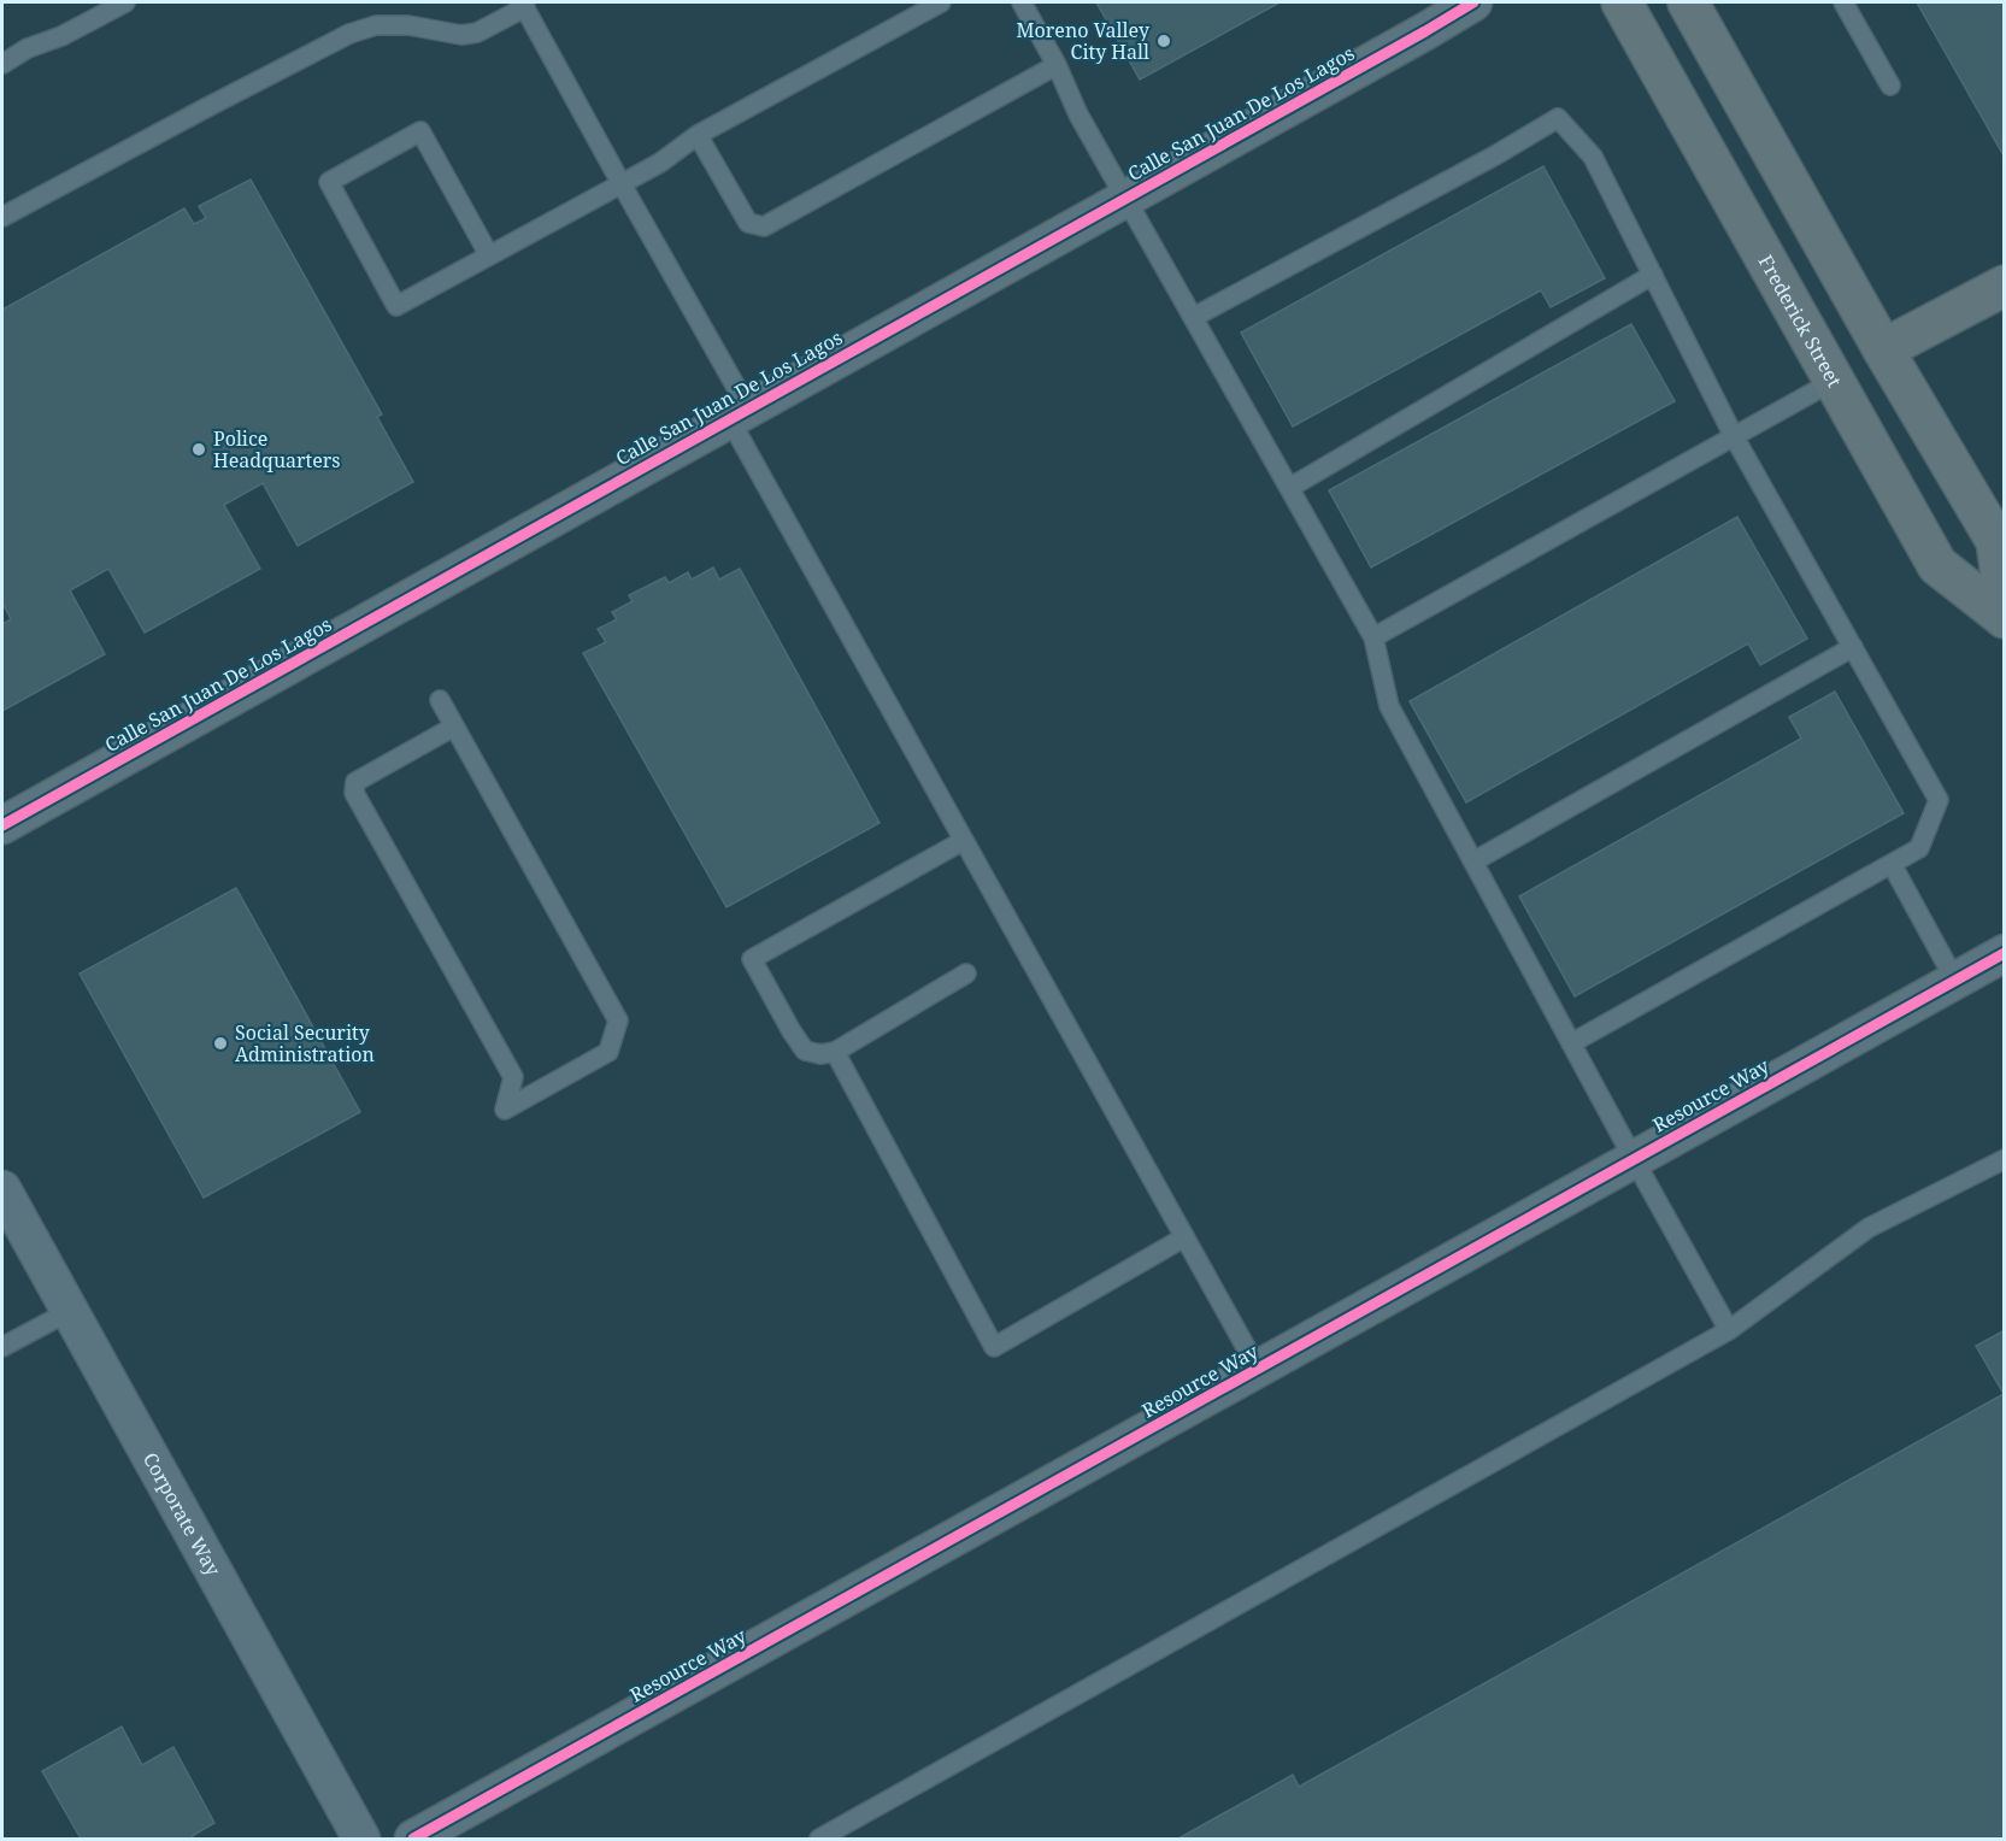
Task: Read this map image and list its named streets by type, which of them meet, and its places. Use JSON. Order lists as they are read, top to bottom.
{
  "streets": {
    "main road": ["Frederick Street"],
    "street": ["Calle San Juan De Los Lagos", "Resource Way", "Corporate Way"]
  },
  "places": ["Moreno Valley City Hall", "Police Headquarters", "Social Security Administration"]
}
